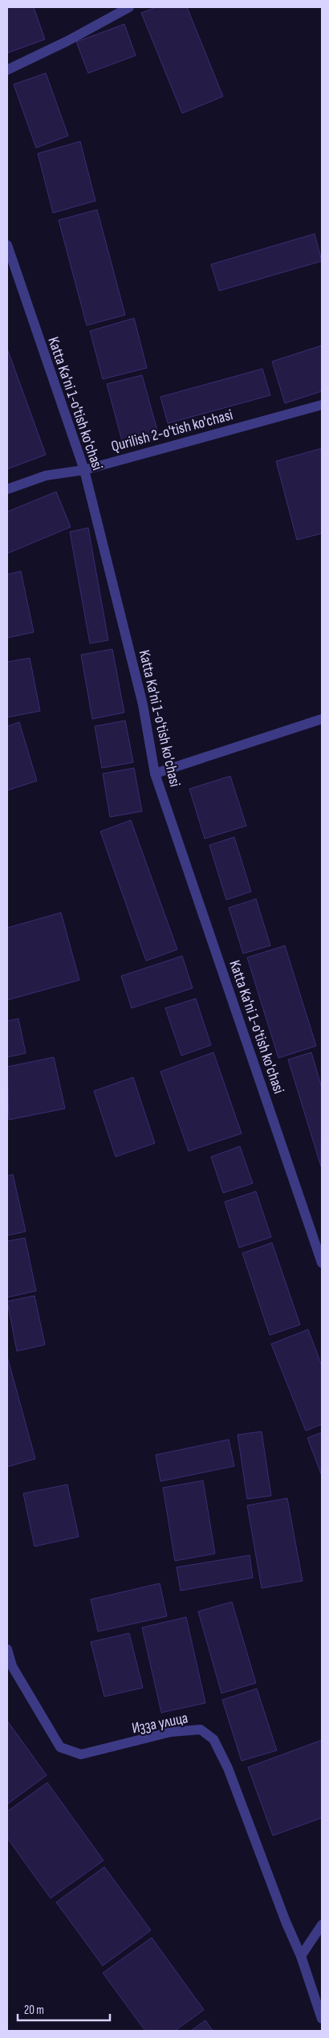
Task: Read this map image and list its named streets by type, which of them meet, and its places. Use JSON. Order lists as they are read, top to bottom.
{
  "streets": {
    "street": ["Katta Ka'ni 1-o'tish ko'chasi", "Qurilish 2-o'tish ko'chasi", "Изза улица"]
  },
  "crossings": [
    ["Katta Ka'ni 1-o'tish ko'chasi", "Qurilish 2-o'tish ko'chasi"]
  ],
  "scale_bar": "20 m"
}
